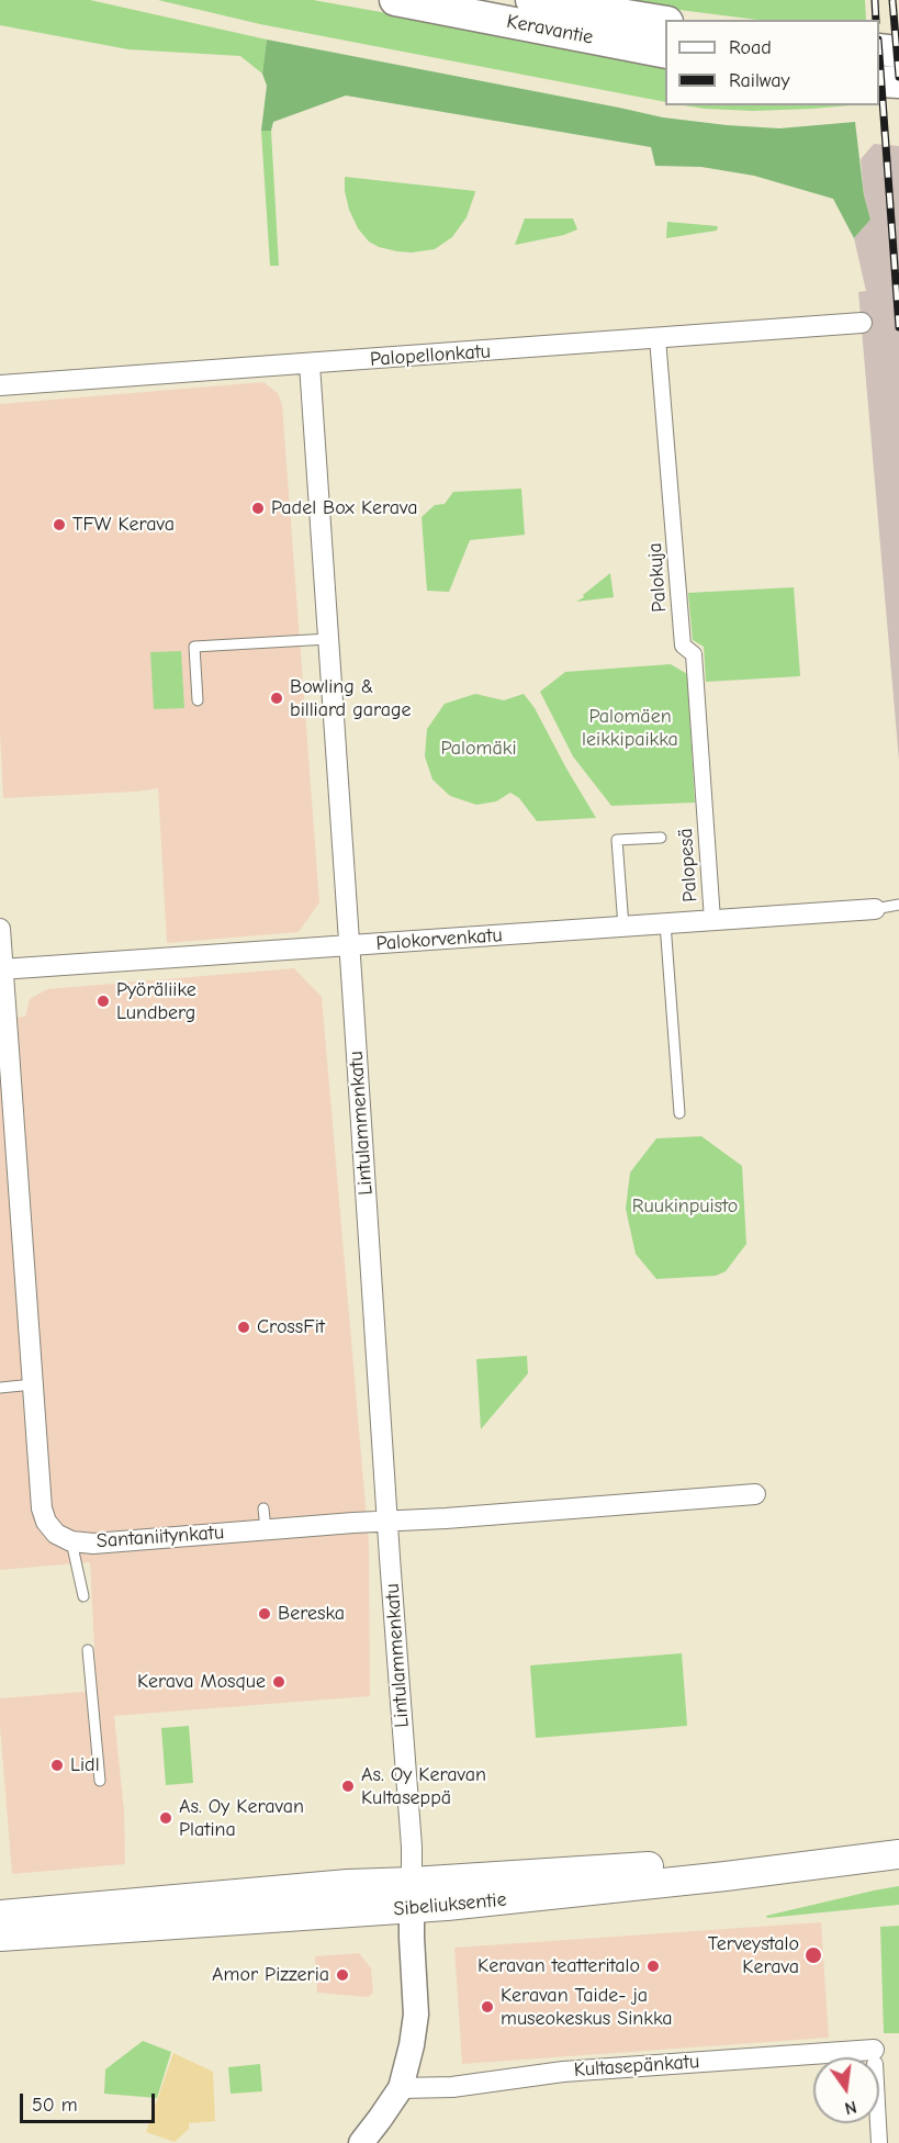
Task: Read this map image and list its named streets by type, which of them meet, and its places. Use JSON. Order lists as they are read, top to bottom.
{
  "streets": {
    "main road": ["Keravantie", "Sibeliuksentie"],
    "street": [
      "Palopellonkatu",
      "Palokuja",
      "Palopesä",
      "Palokorvenkatu",
      "Lintulammenkatu",
      "Santaniitynkatu",
      "Kultasepänkatu"
    ]
  },
  "crossings": [
    ["Palopellonkatu", "Palokuja"],
    ["Palopellonkatu", "Lintulammenkatu"],
    ["Palokuja", "Palopesä"],
    ["Palopesä", "Palokorvenkatu"],
    ["Palokorvenkatu", "Lintulammenkatu"],
    ["Palokorvenkatu", "Santaniitynkatu"],
    ["Lintulammenkatu", "Santaniitynkatu"],
    ["Lintulammenkatu", "Sibeliuksentie"]
  ],
  "parks": ["Palomäen leikkipaikka", "Palomäki", "Ruukinpuisto"],
  "places": [
    "Padel Box Kerava",
    "TFW Kerava",
    "Bowling & billiard garage",
    "Pyöräliike Lundberg",
    "CrossFit",
    "Bereska",
    "Kerava Mosque",
    "Lidl",
    "As. Oy Keravan Kultaseppä",
    "As. Oy Keravan Platina",
    "Terveystalo Kerava",
    "Keravan teatteritalo",
    "Amor Pizzeria",
    "Keravan Taide- ja museokeskus Sinkka"
  ],
  "legend": ["Road", "Railway"],
  "scale_bar": "50 m",
  "north": "bottom"
}
